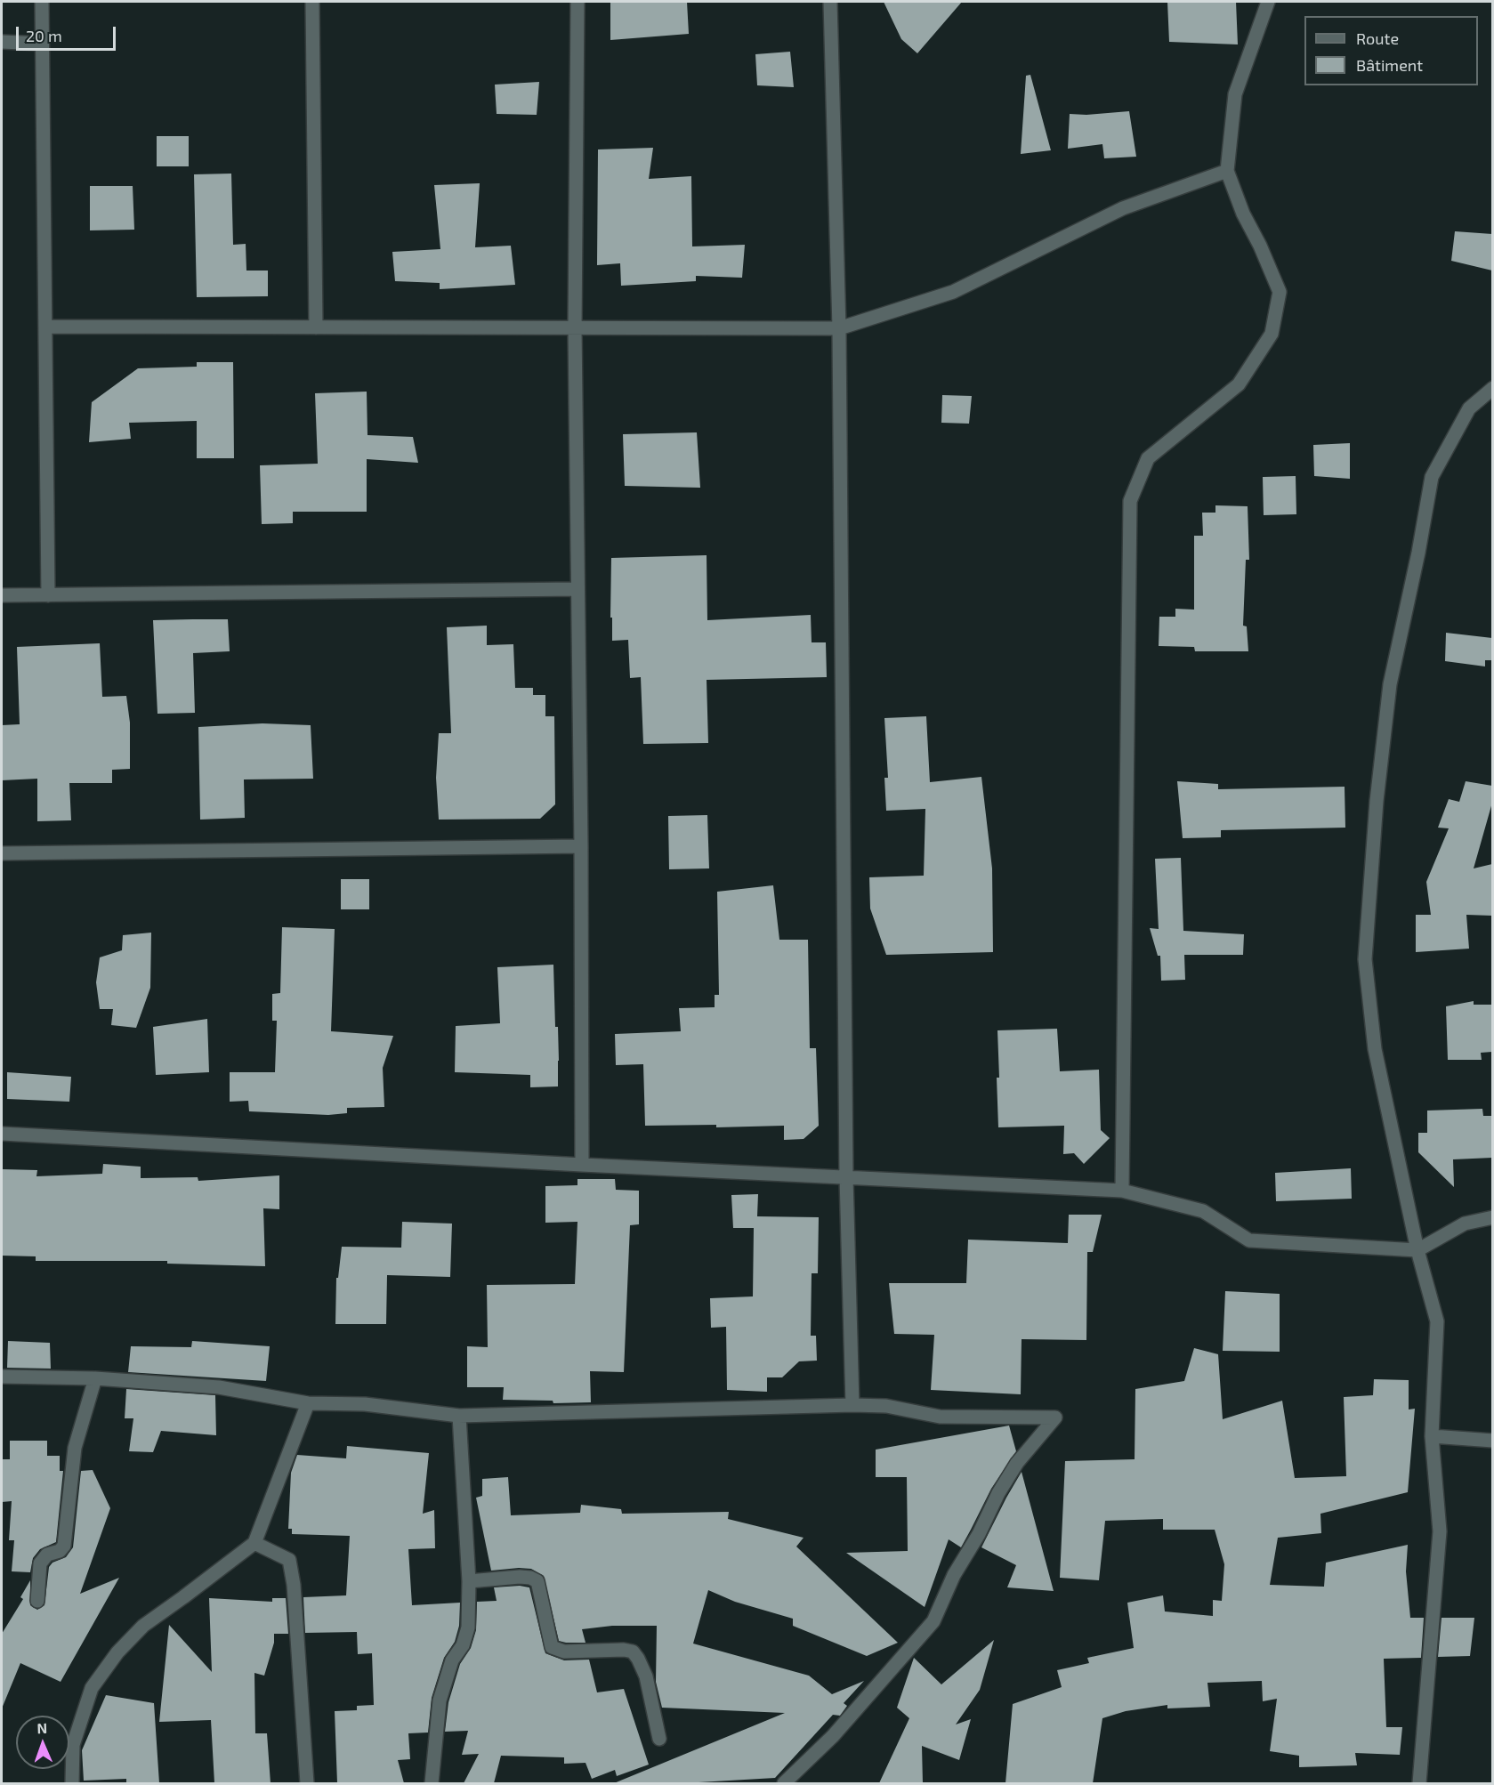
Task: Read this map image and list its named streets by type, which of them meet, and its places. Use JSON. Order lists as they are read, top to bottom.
{
  "legend": ["Route", "Bâtiment"],
  "scale_bar": "20 m",
  "north": "top"
}
